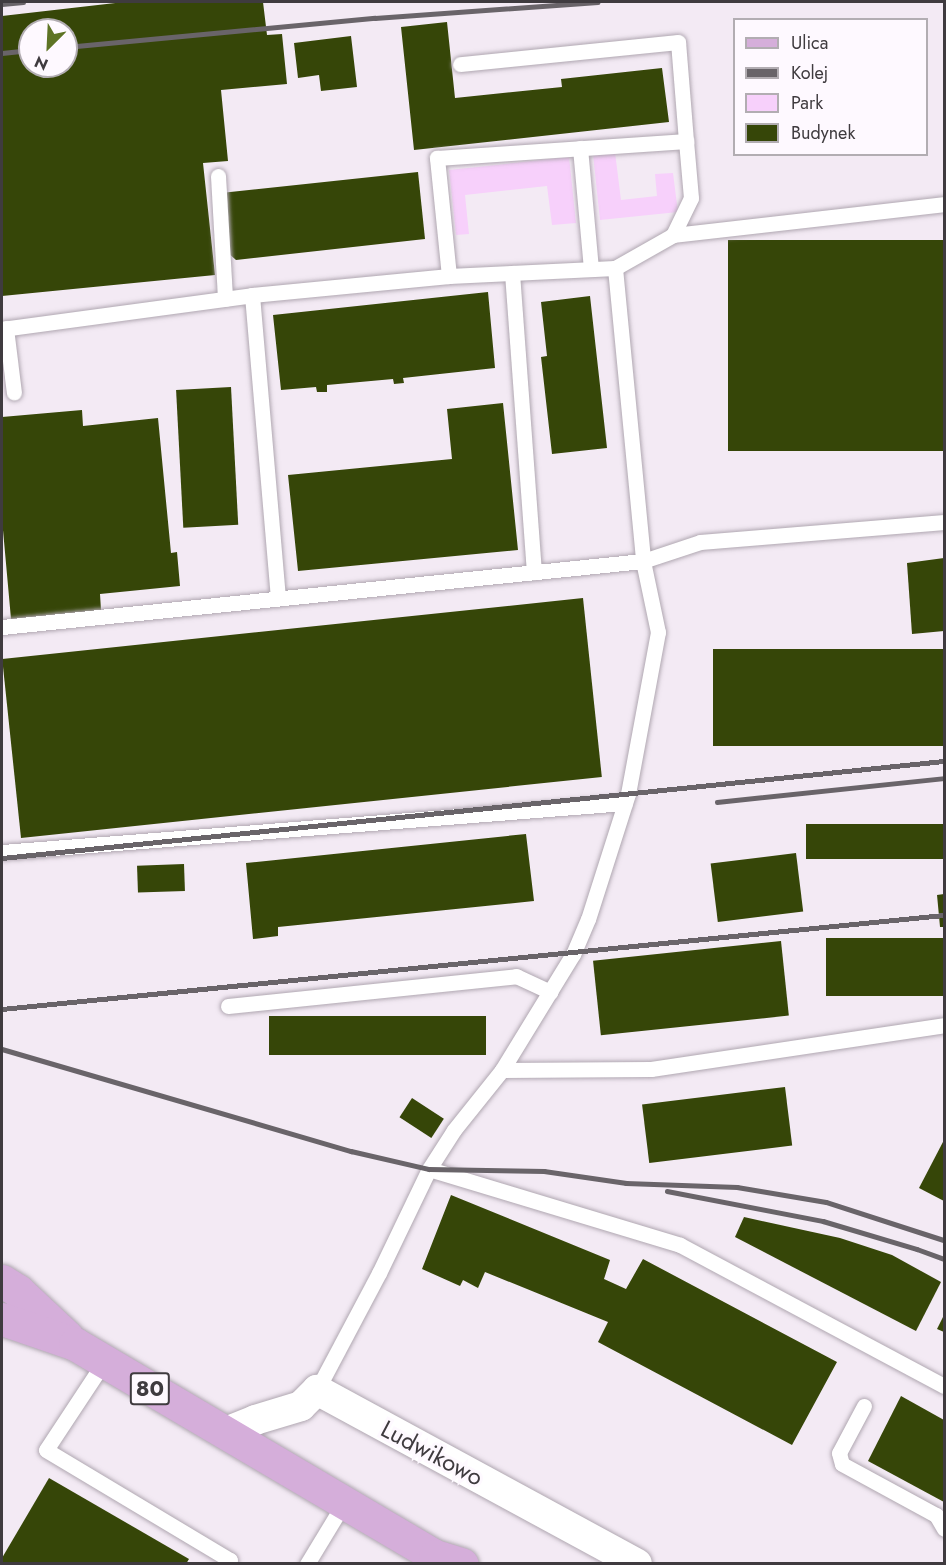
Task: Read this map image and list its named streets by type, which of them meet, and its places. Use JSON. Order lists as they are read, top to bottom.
{
  "streets": {
    "main road": ["80"],
    "street": ["Ludwikowo"]
  },
  "legend": [
    "Ulica",
    "Kolej",
    "Park",
    "Budynek"
  ],
  "north": "bottom left"
}
